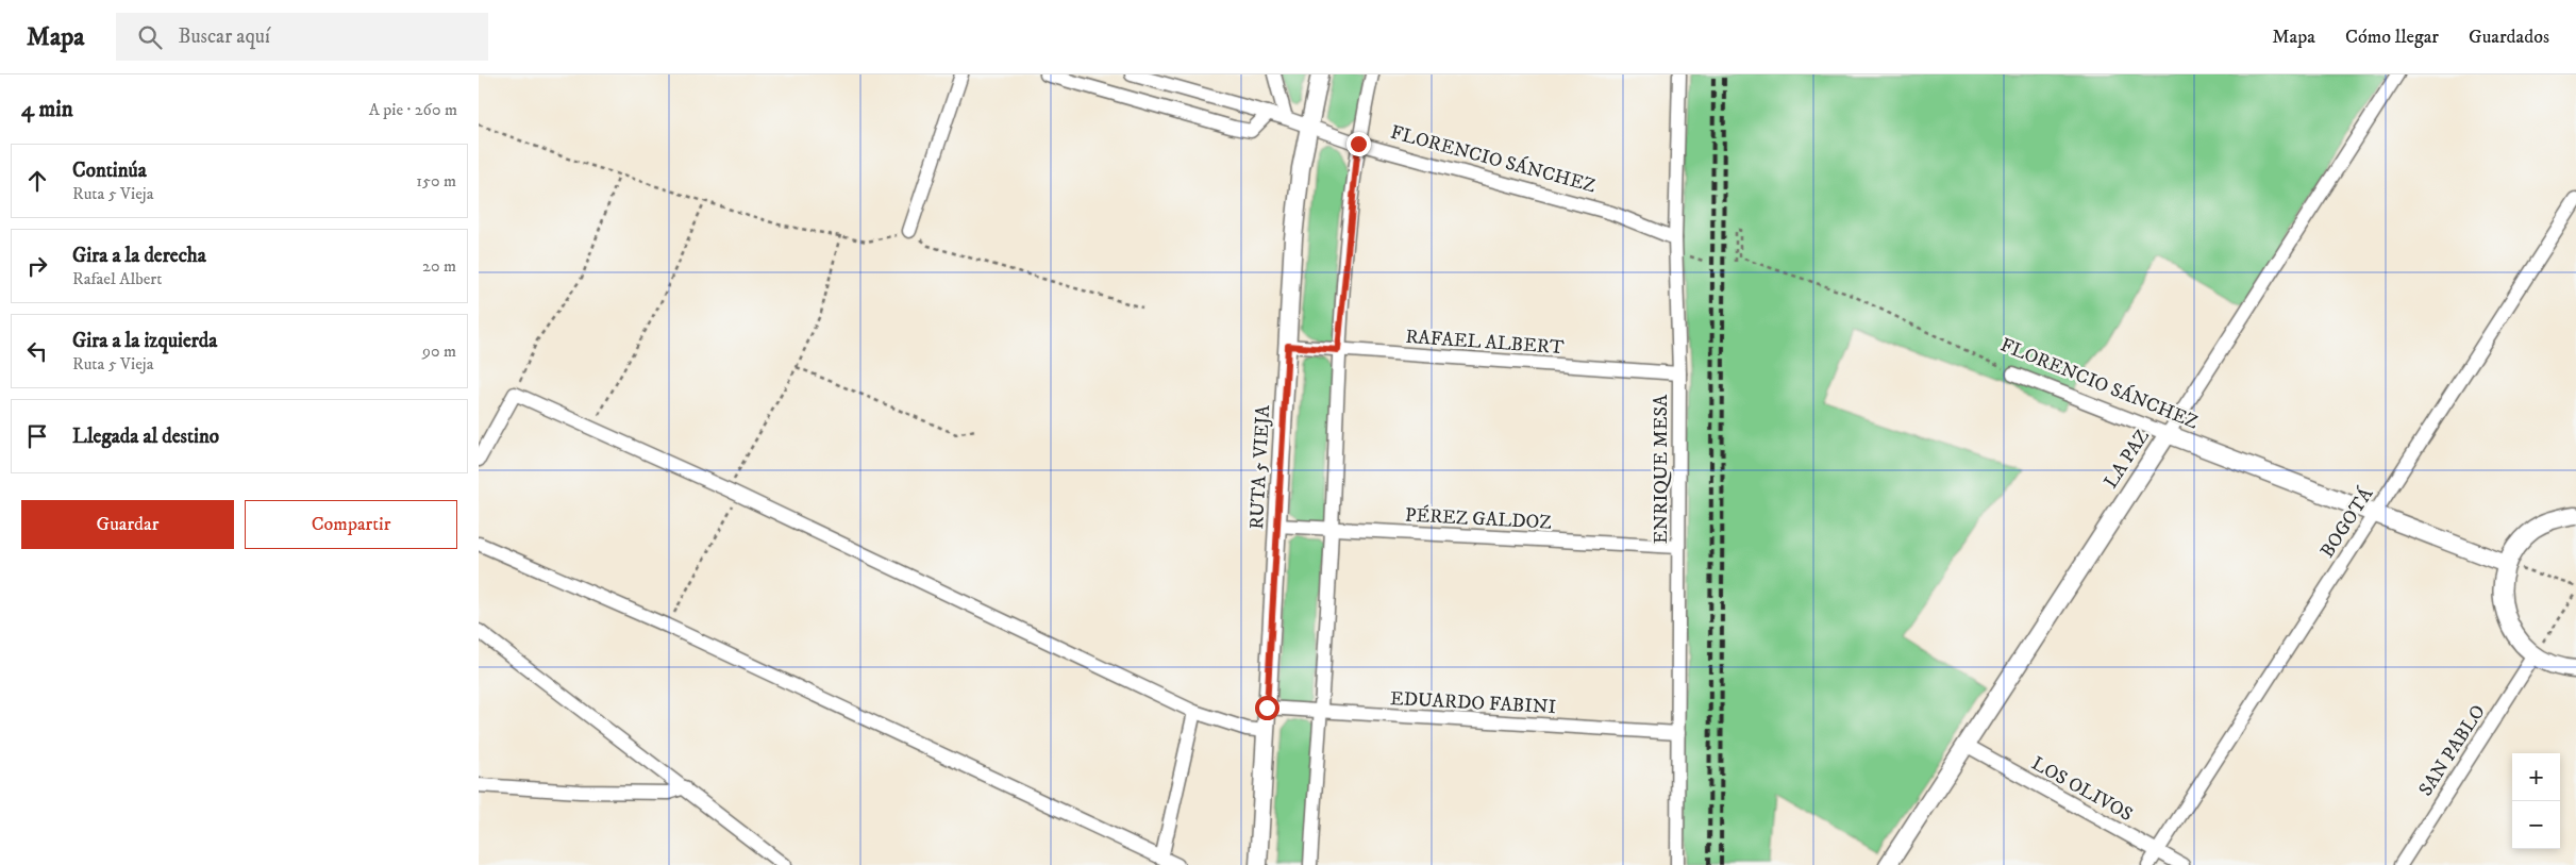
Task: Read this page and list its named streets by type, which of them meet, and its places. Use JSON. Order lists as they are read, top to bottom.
{
  "streets": {
    "street": [
      "FLORENCIO SÁNCHEZ",
      "RAFAEL ALBERT",
      "LA PAZ",
      "RUTA 5 VIEJA",
      "ENRIQUE MESA",
      "PÉREZ GALDOZ",
      "BOGOTÁ",
      "EDUARDO FABINI",
      "SAN PABLO",
      "LOS OLIVOS"
    ]
  },
  "crossings": [
    ["FLORENCIO SÁNCHEZ", "LA PAZ"],
    ["FLORENCIO SÁNCHEZ", "RUTA 5 VIEJA"],
    ["FLORENCIO SÁNCHEZ", "ENRIQUE MESA"],
    ["FLORENCIO SÁNCHEZ", "BOGOTÁ"],
    ["RAFAEL ALBERT", "RUTA 5 VIEJA"],
    ["RAFAEL ALBERT", "ENRIQUE MESA"],
    ["LA PAZ", "LOS OLIVOS"],
    ["RUTA 5 VIEJA", "PÉREZ GALDOZ"],
    ["RUTA 5 VIEJA", "EDUARDO FABINI"],
    ["ENRIQUE MESA", "PÉREZ GALDOZ"],
    ["ENRIQUE MESA", "EDUARDO FABINI"],
    ["BOGOTÁ", "LOS OLIVOS"]
  ],
  "page": {
    "header": "Mapa",
    "search": "Buscar aquí",
    "nav": ["Mapa", "Cómo llegar", "Guardados"],
    "heading": ["4 min", "A pie · 260 m"],
    "list": [
      ["Continúa", "Ruta 5 Vieja", "150 m"],
      ["Gira a la derecha", "Rafael Albert", "20 m"],
      ["Gira a la izquierda", "Ruta 5 Vieja", "90 m"],
      "Llegada al destino"
    ],
    "buttons": ["Guardar", "Compartir"],
    "map_buttons": ["+", "−"]
  }
}
